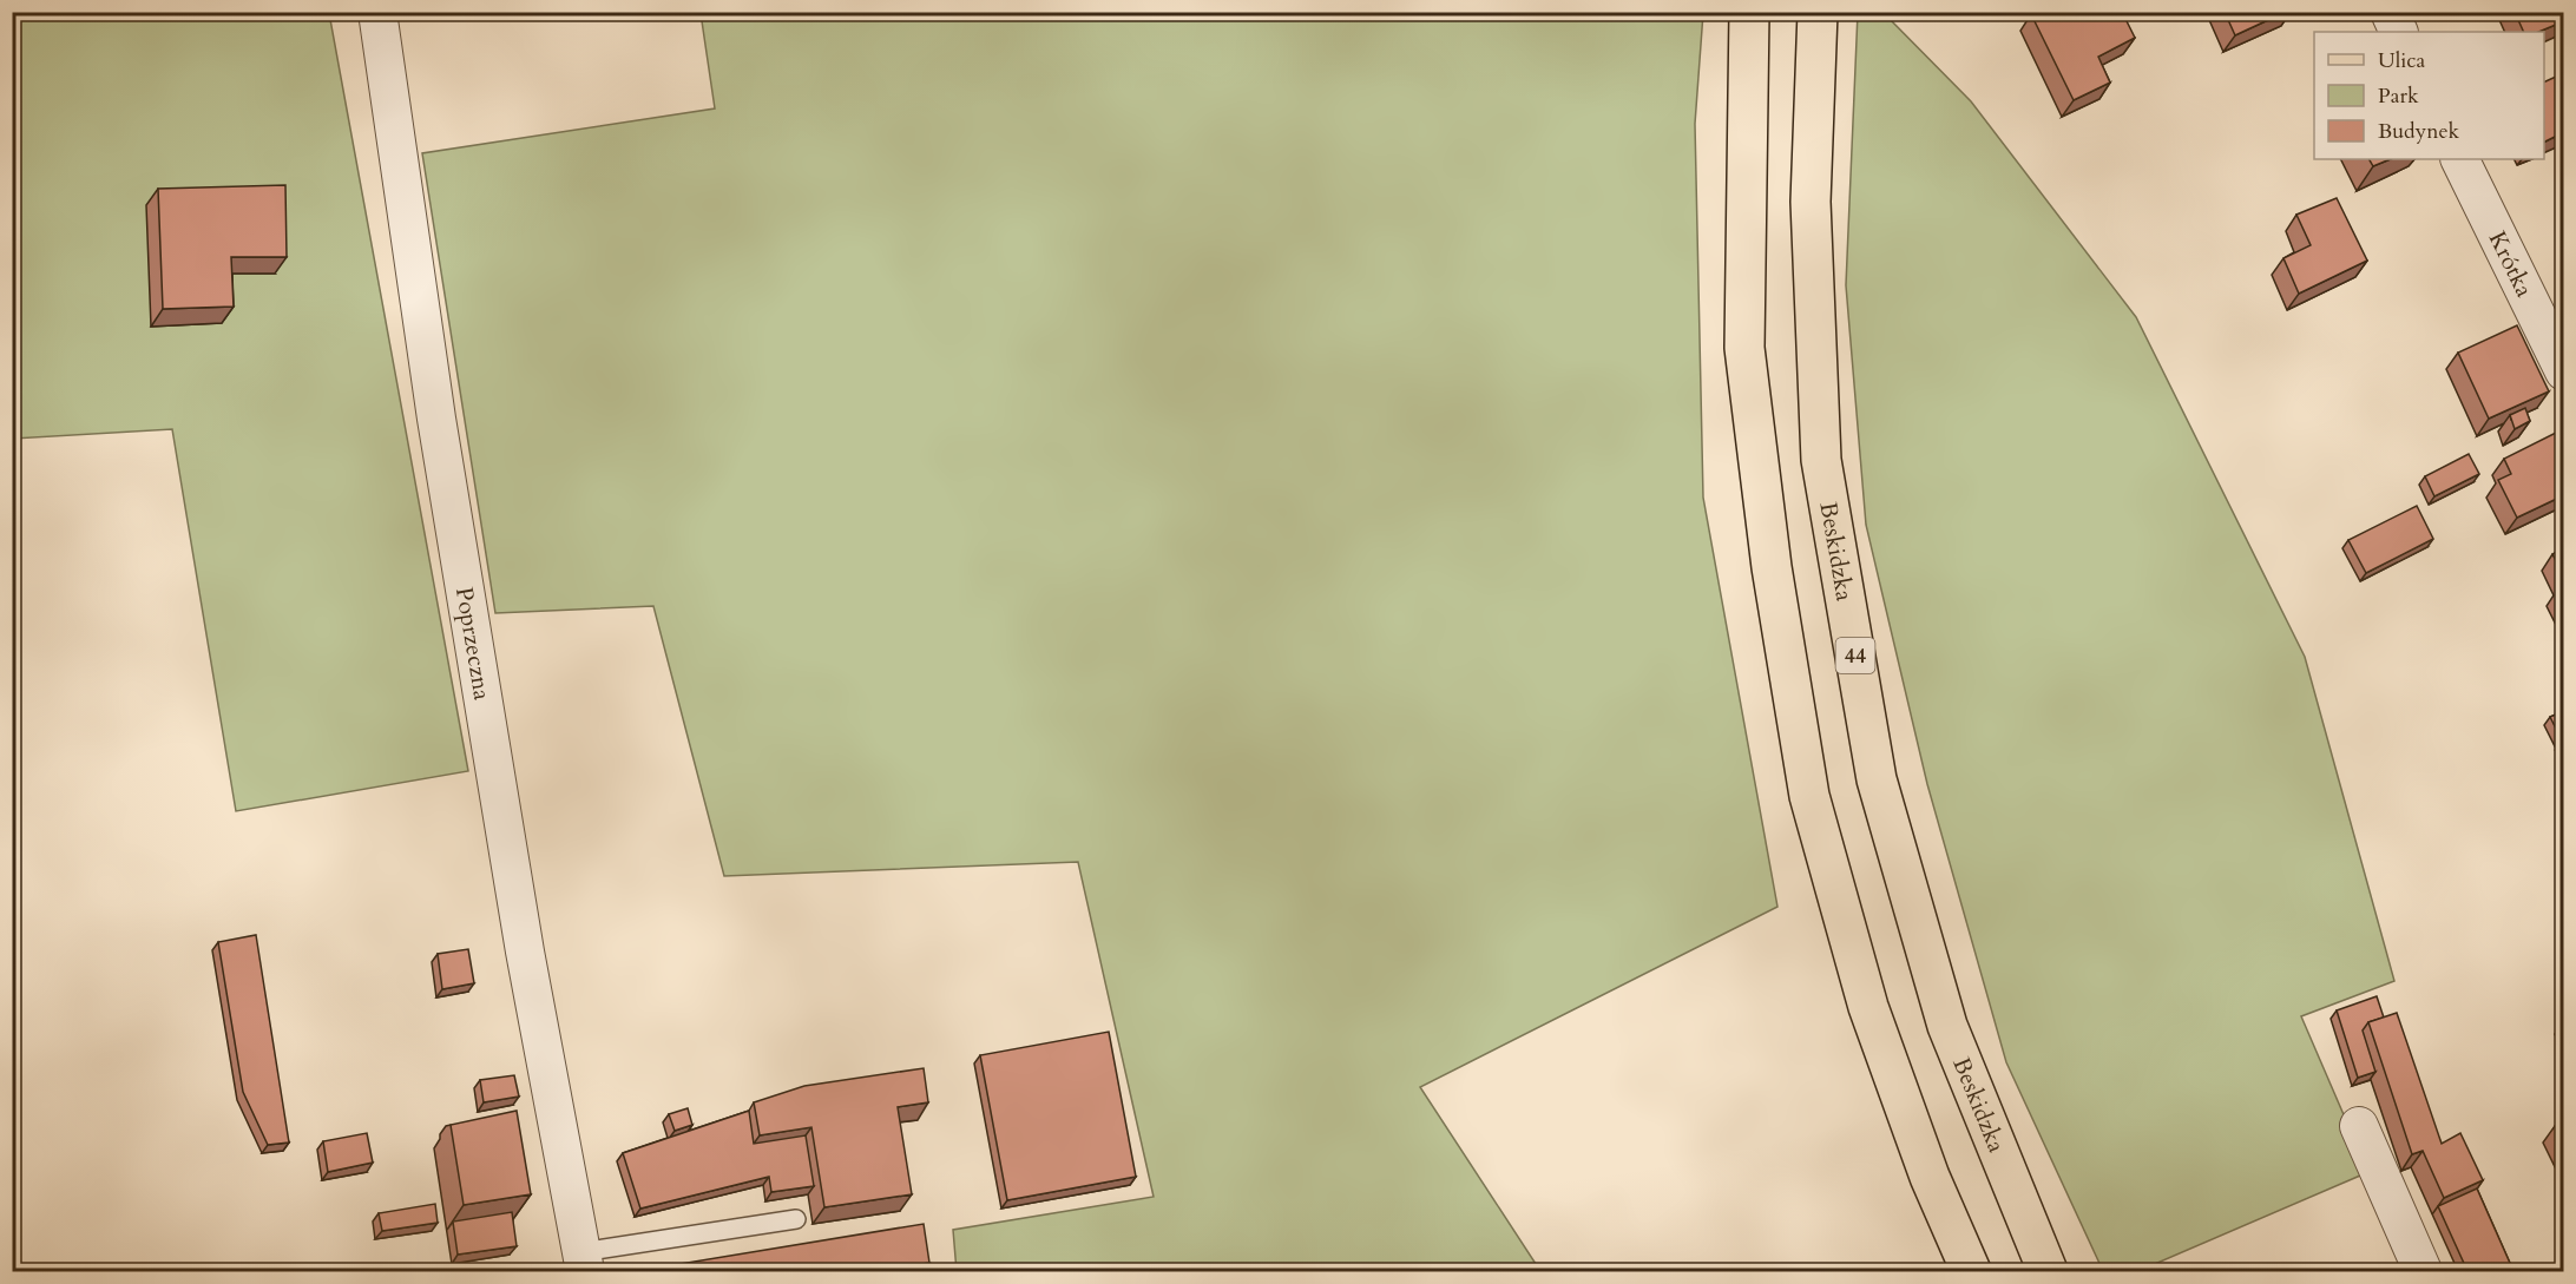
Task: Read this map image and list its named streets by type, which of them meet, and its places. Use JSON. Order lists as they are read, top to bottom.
{
  "streets": {
    "main road": ["Beskidzka", "44"],
    "street": ["Krótka", "Poprzeczna"]
  },
  "legend": ["Ulica", "Park", "Budynek"]
}
